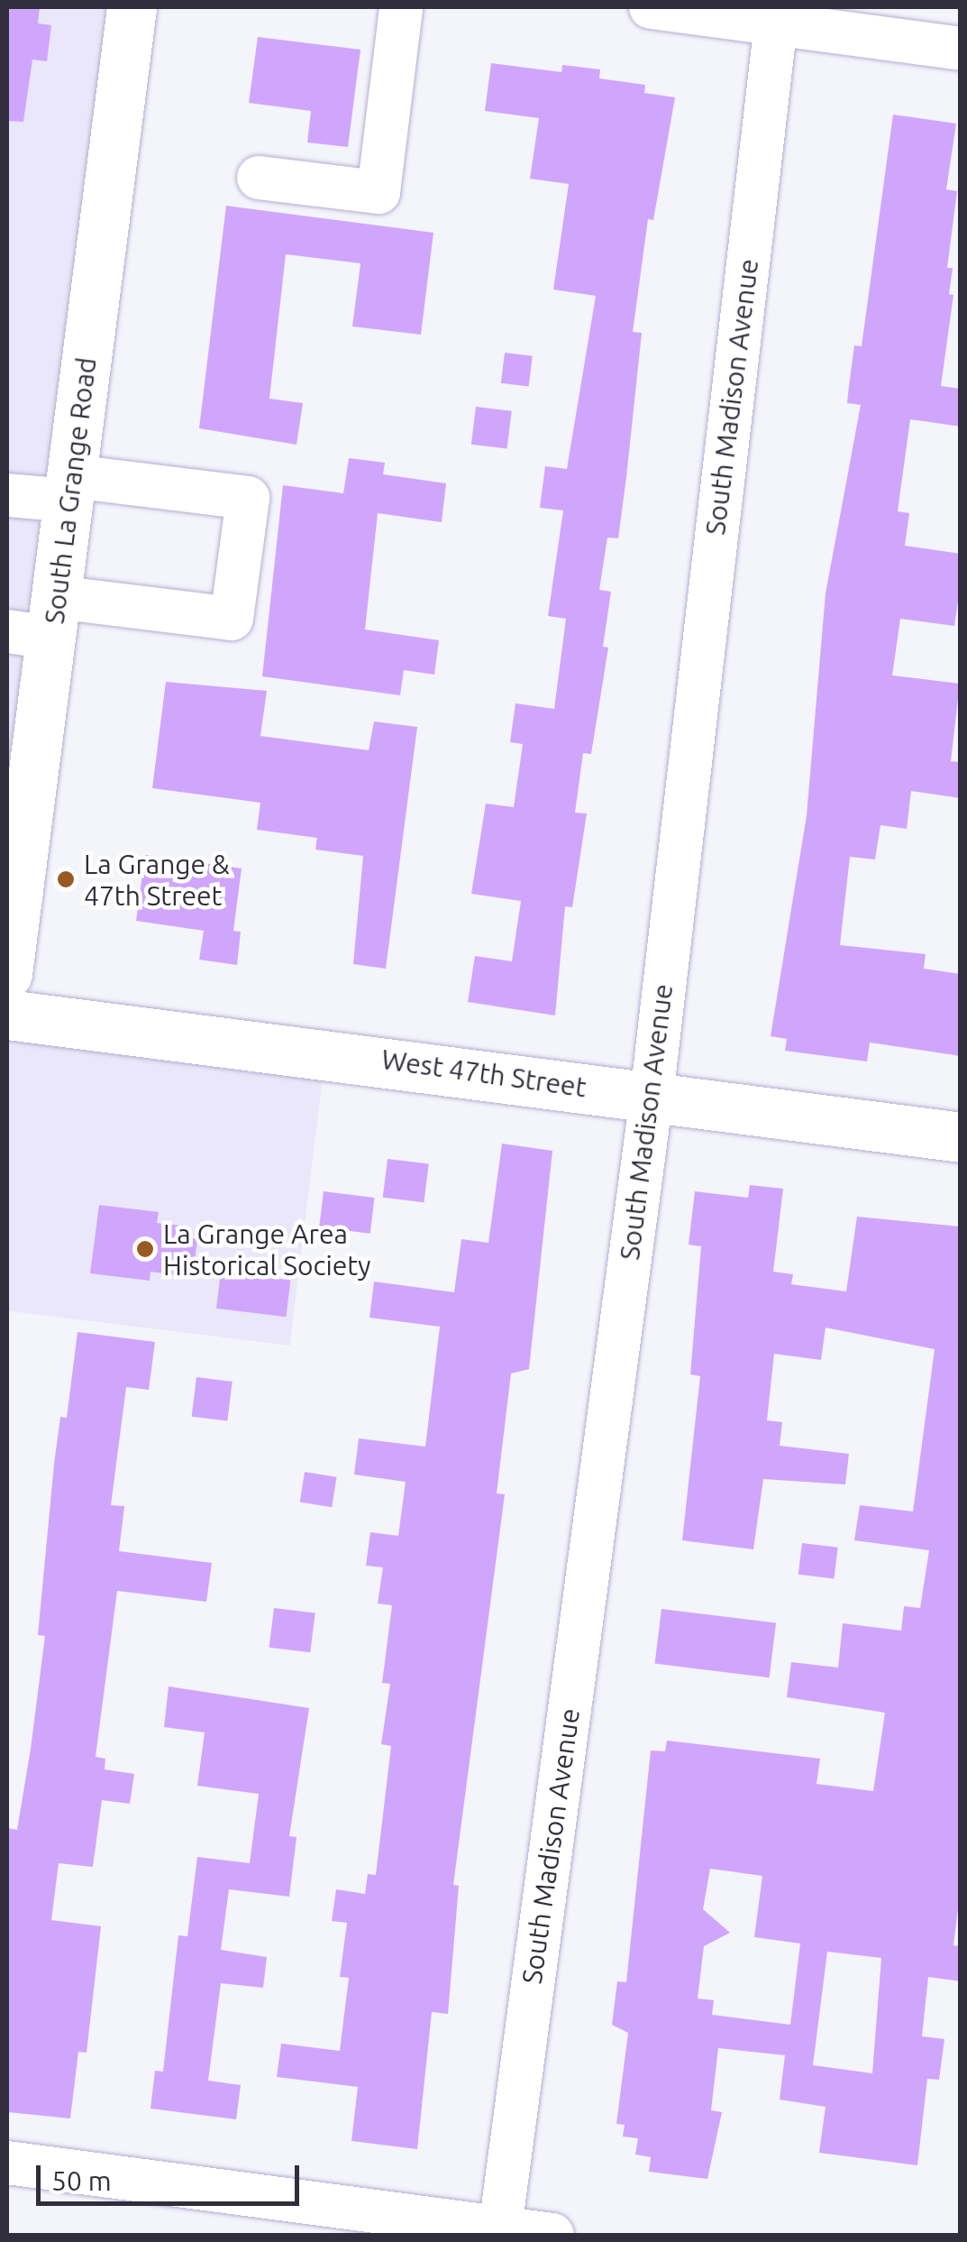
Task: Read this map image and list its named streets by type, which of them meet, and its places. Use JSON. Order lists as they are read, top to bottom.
{
  "streets": {
    "main road": ["South La Grange Road", "West 47th Street"],
    "street": ["South Madison Avenue"]
  },
  "crossings": [
    ["South Madison Avenue", "West 47th Street"]
  ],
  "places": ["La Grange & 47th Street", "La Grange Area Historical Society"],
  "scale_bar": "50 m"
}
